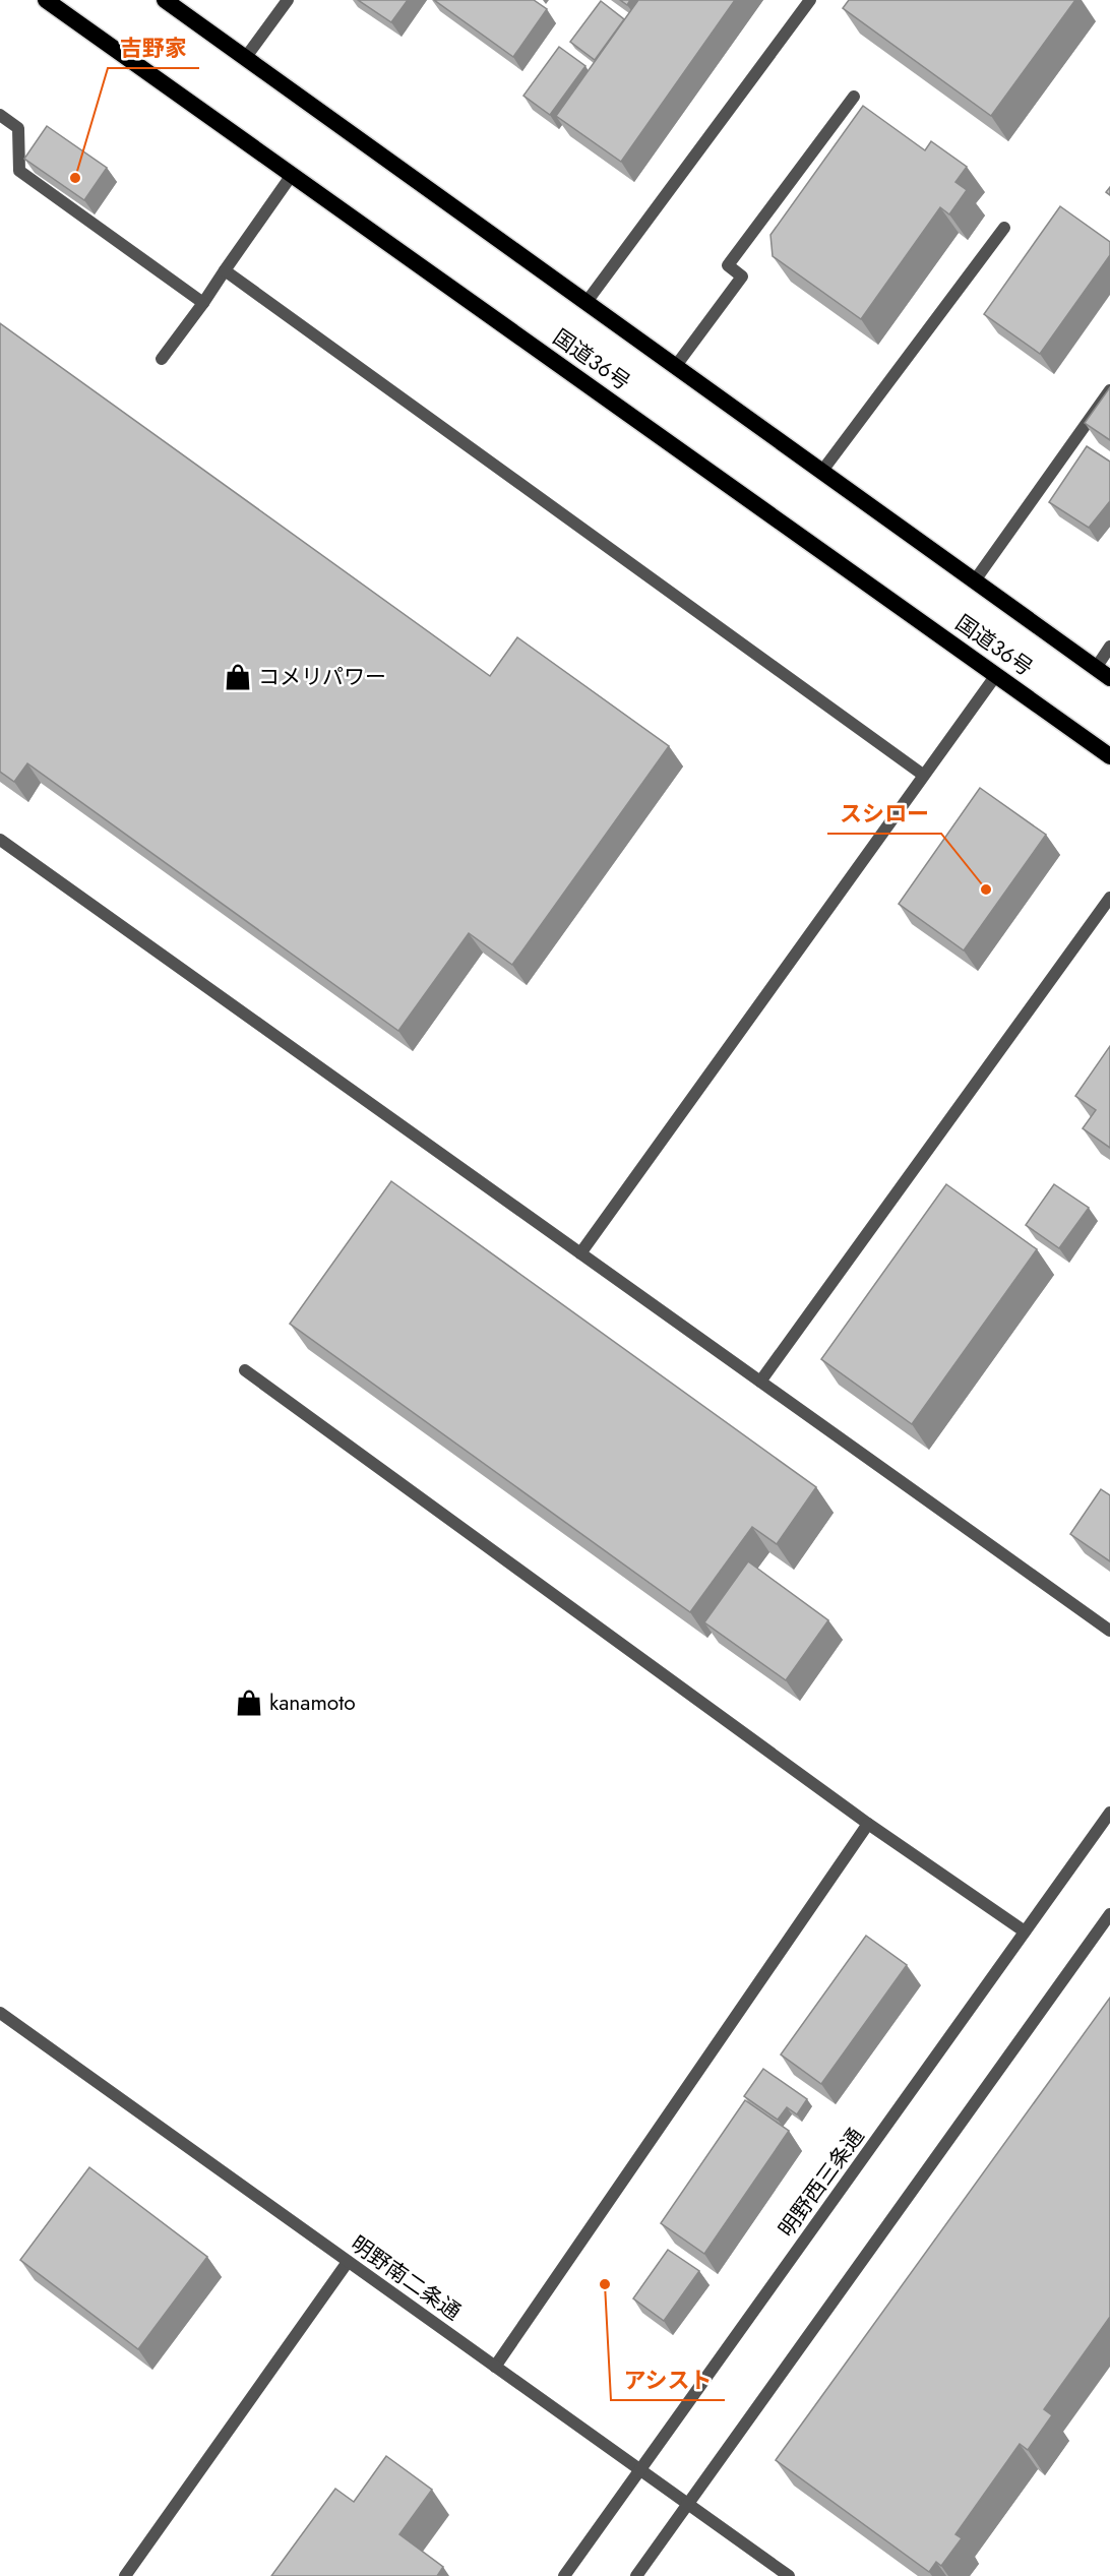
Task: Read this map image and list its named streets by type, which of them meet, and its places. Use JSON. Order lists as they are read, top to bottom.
{
  "streets": {
    "highway": ["国道36号"],
    "street": ["明野西三条通", "明野南二条通"]
  },
  "crossings": [
    ["明野西三条通", "明野南二条通"]
  ],
  "places": {
    "other": ["吉野家", "スシロー", "アシスト"],
    "shop": ["コメリパワー", "kanamoto"]
  }
}
